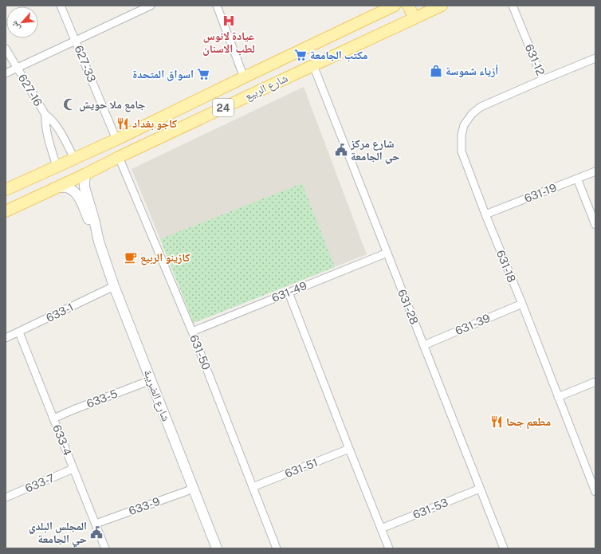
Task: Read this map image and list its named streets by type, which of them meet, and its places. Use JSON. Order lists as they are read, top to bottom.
{
  "streets": {
    "main road": ["شارع الربيع", "24"],
    "street": [
      "631-12",
      "627-33",
      "627-16",
      "631-19",
      "631-18",
      "631-49",
      "631-28",
      "633-1",
      "631-39",
      "631-50",
      "شارع الضريبة",
      "633-5",
      "633-4",
      "631-51",
      "633-7",
      "633-9",
      "631-53"
    ]
  },
  "crossings": [
    ["631-12", "631-18"],
    ["627-33", "شارع الربيع"],
    ["شارع الربيع", "627-16"],
    ["شارع الربيع", "631-28"],
    ["شارع الربيع", "631-50"],
    ["شارع الربيع", "شارع الضريبة"],
    ["631-19", "631-18"],
    ["631-18", "631-39"],
    ["631-49", "631-28"],
    ["631-49", "631-50"],
    ["631-28", "631-39"],
    ["631-28", "631-53"],
    ["633-1", "شارع الضريبة"],
    ["633-1", "633-4"],
    ["631-50", "631-51"],
    ["شارع الضريبة", "633-5"],
    ["شارع الضريبة", "633-9"],
    ["633-5", "633-4"],
    ["633-4", "633-7"],
    ["633-4", "633-9"]
  ],
  "places": {
    "hospital": ["عيادة لانوس لطب الاسنان"],
    "supermarket": ["مكتب الجامعة", "اسواق المتحدة"],
    "shop": ["أزياء شموسة"],
    "mosque": ["جامع ملا حويش"],
    "restaurant": ["كاجو بغداد", "مطعم جحا"],
    "public building": ["شارع مركز حي الجامعة", "المجلس البلدي حي الجامعة"],
    "cafe": ["كازينو الربيع"]
  },
  "north": "bottom left"
}
